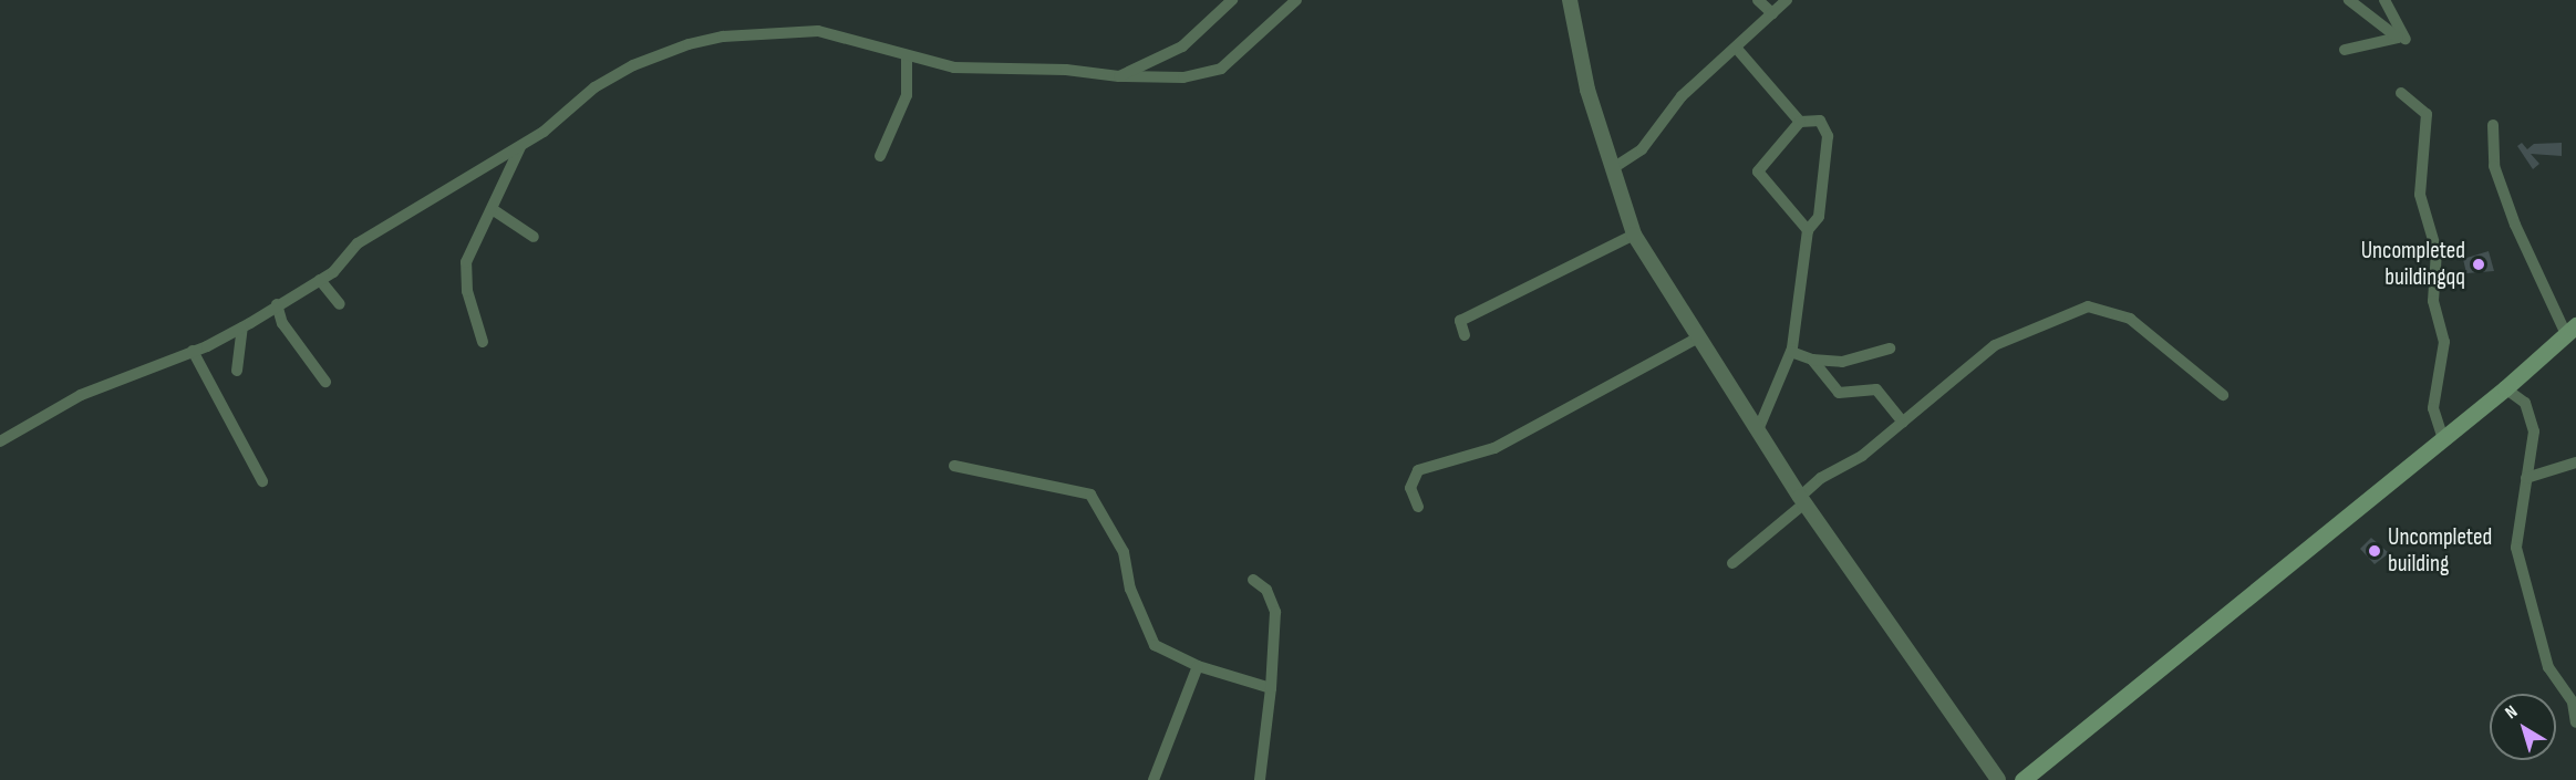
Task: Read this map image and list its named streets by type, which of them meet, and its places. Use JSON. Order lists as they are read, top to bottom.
{
  "places": ["Uncompleted buildingqq", "Uncompleted building"],
  "north": "top left"
}
